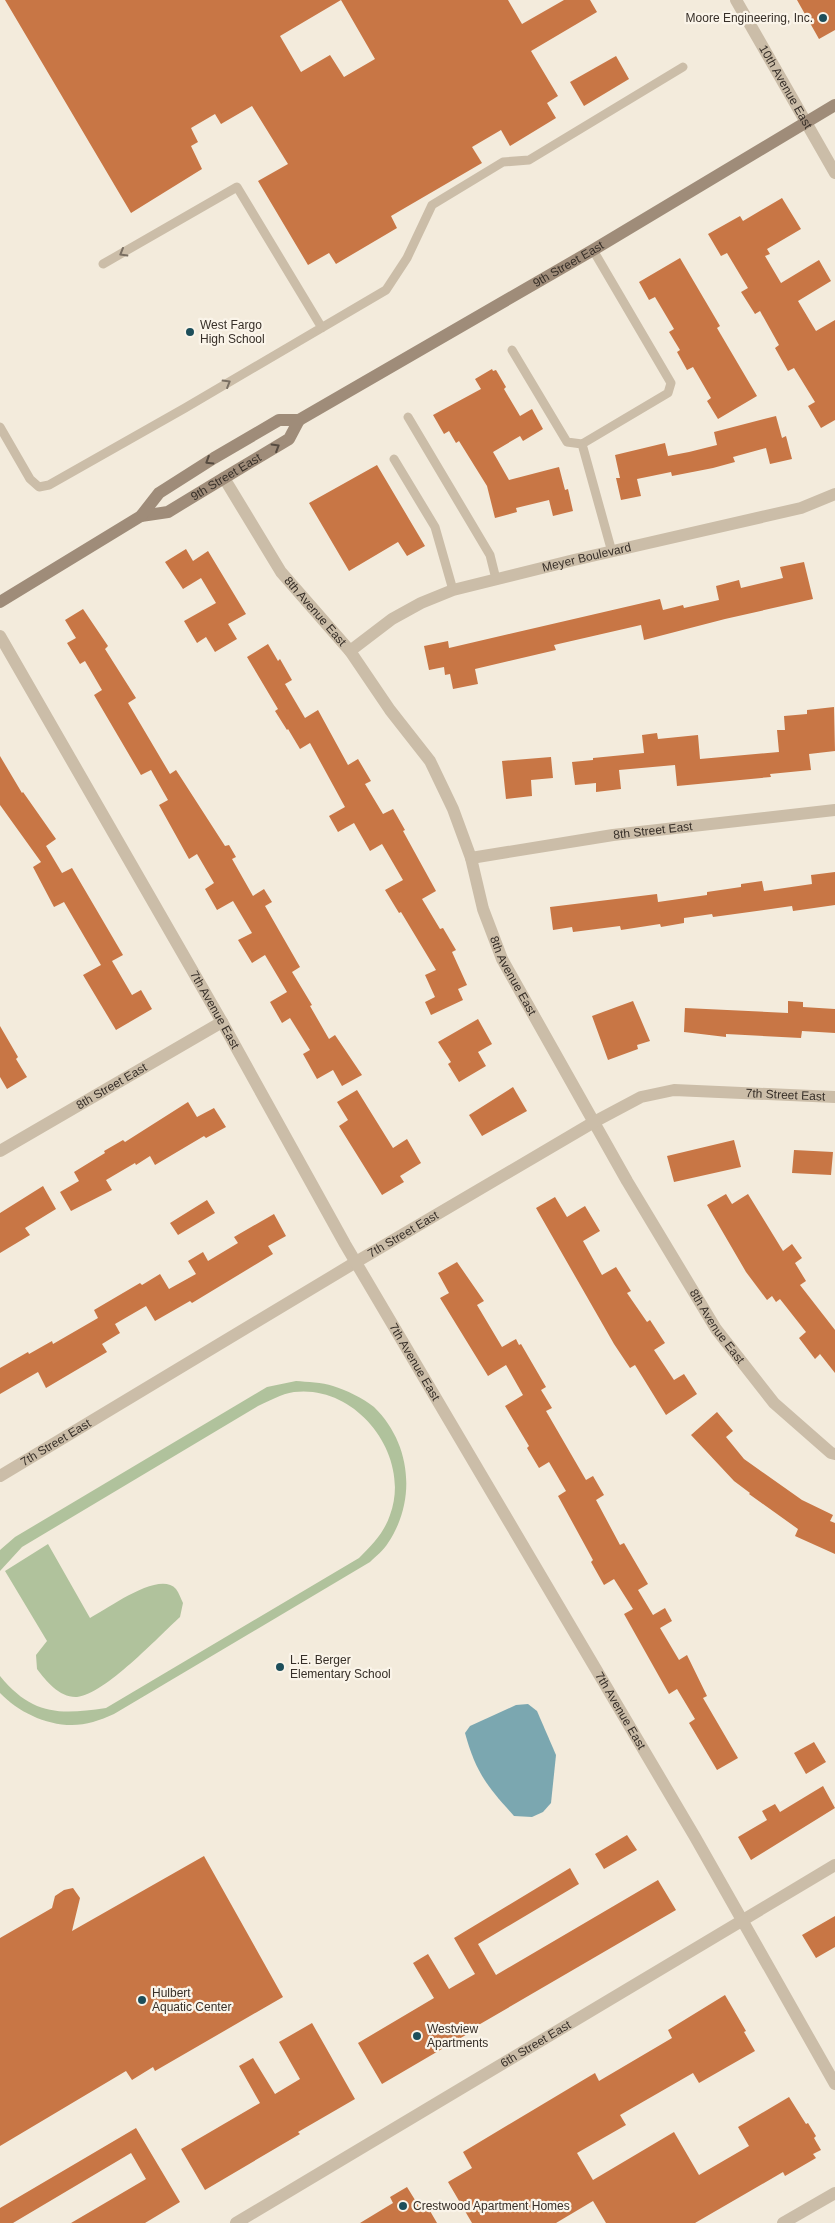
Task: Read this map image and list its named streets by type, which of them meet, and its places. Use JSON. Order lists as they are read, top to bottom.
{
  "streets": {
    "main road": ["9th Street East"],
    "street": [
      "10th Avenue East",
      "Meyer Boulevard",
      "8th Avenue East",
      "8th Street East",
      "7th Avenue East",
      "7th Street East",
      "6th Street East"
    ]
  },
  "crossings": [
    ["10th Avenue East", "9th Street East"],
    ["9th Street East", "8th Avenue East"],
    ["Meyer Boulevard", "8th Avenue East"],
    ["8th Avenue East", "8th Street East"],
    ["8th Avenue East", "7th Street East"],
    ["8th Street East", "7th Avenue East"],
    ["7th Avenue East", "7th Street East"],
    ["7th Avenue East", "6th Street East"]
  ],
  "places": [
    "Moore Engineering, Inc.",
    "West Fargo High School",
    "L.E. Berger Elementary School",
    "Hulbert Aquatic Center",
    "Westview Apartments",
    "Crestwood Apartment Homes"
  ]
}
